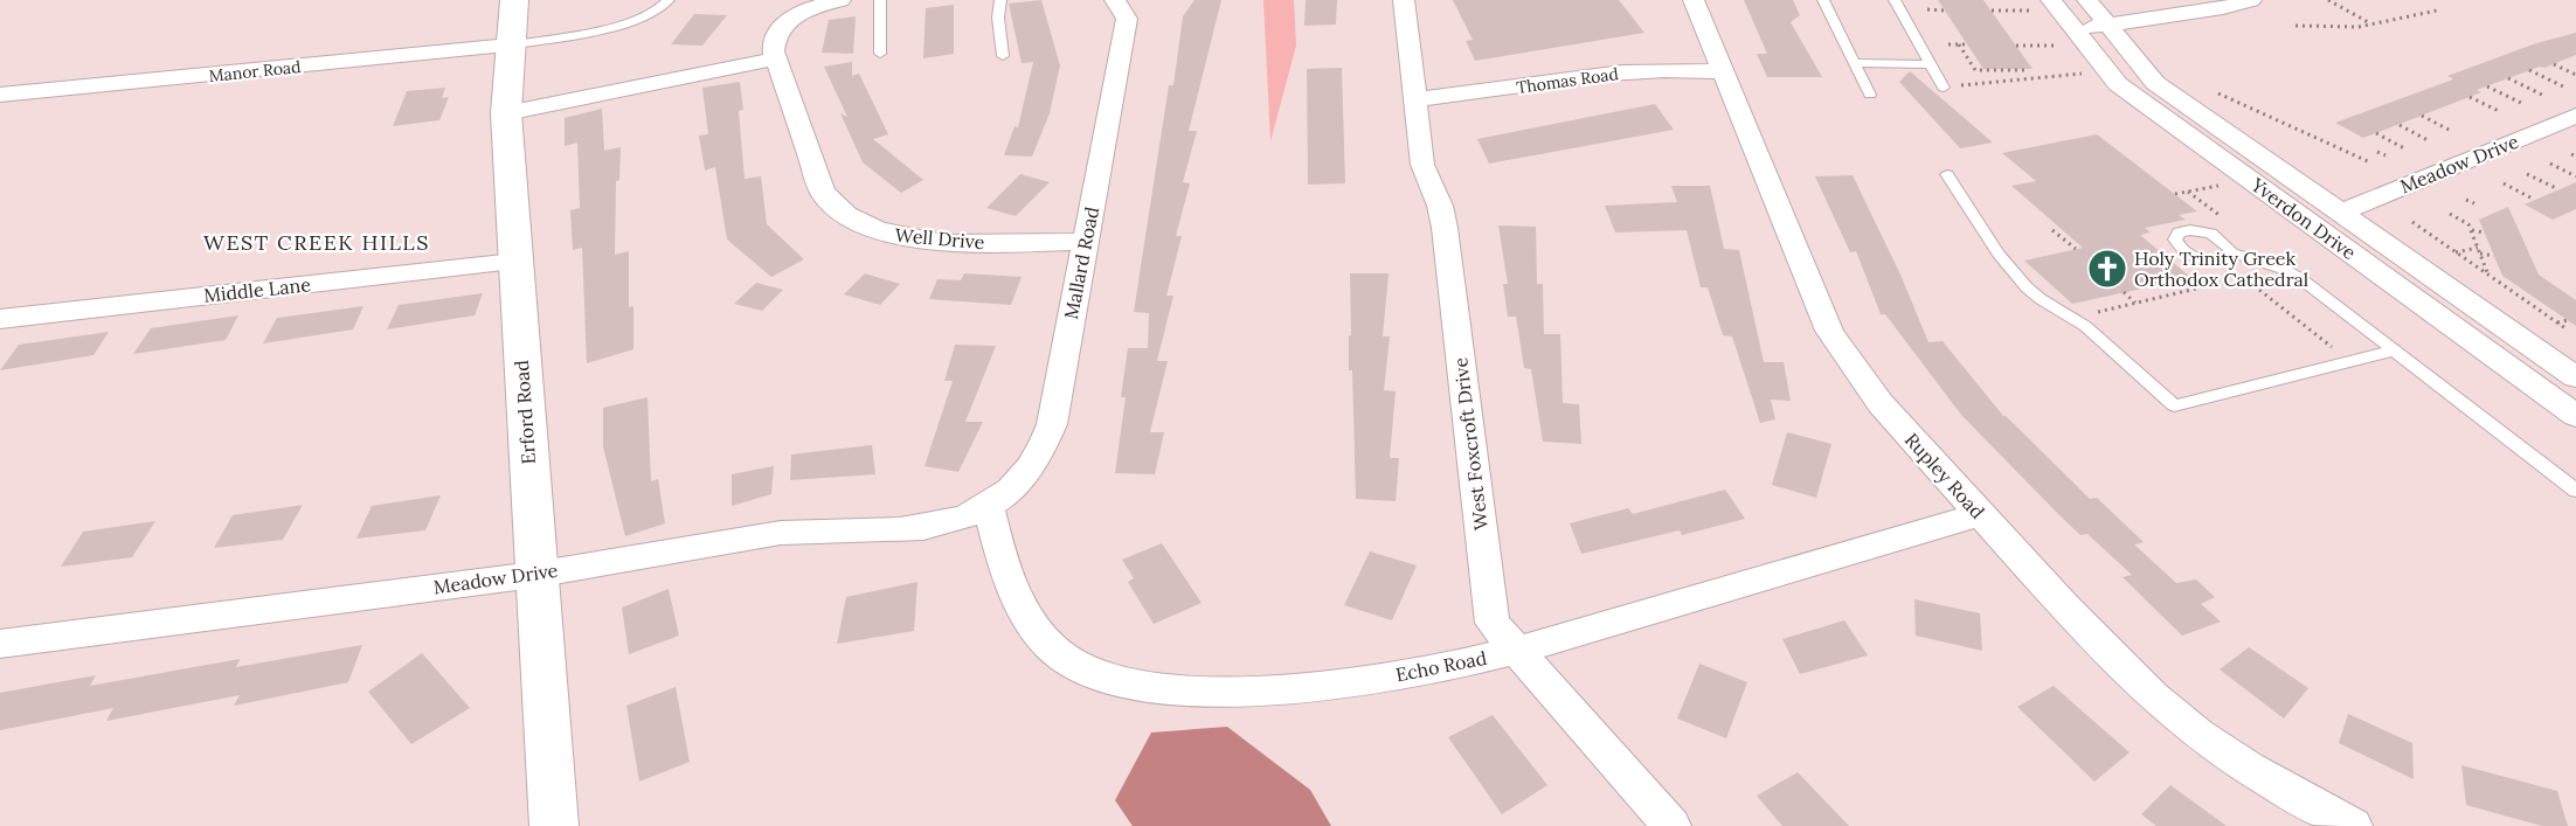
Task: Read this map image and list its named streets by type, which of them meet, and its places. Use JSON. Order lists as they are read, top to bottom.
{
  "streets": {
    "street": [
      "Manor Road",
      "Thomas Road",
      "Meadow Drive",
      "Yverdon Drive",
      "Well Drive",
      "Mallard Road",
      "Middle Lane",
      "Erford Road",
      "West Foxcroft Drive",
      "Rupley Road",
      "Echo Road"
    ]
  },
  "crossings": [
    ["Manor Road", "Erford Road"],
    ["Thomas Road", "West Foxcroft Drive"],
    ["Thomas Road", "Rupley Road"],
    ["Meadow Drive", "Yverdon Drive"],
    ["Meadow Drive", "Mallard Road"],
    ["Meadow Drive", "Erford Road"],
    ["Meadow Drive", "Echo Road"],
    ["Well Drive", "Mallard Road"],
    ["Mallard Road", "Echo Road"],
    ["Middle Lane", "Erford Road"],
    ["West Foxcroft Drive", "Echo Road"],
    ["Rupley Road", "Echo Road"]
  ],
  "districts": ["WEST CREEK HILLS"],
  "places": {
    "church": ["Holy Trinity Greek Orthodox Cathedral"]
  }
}
